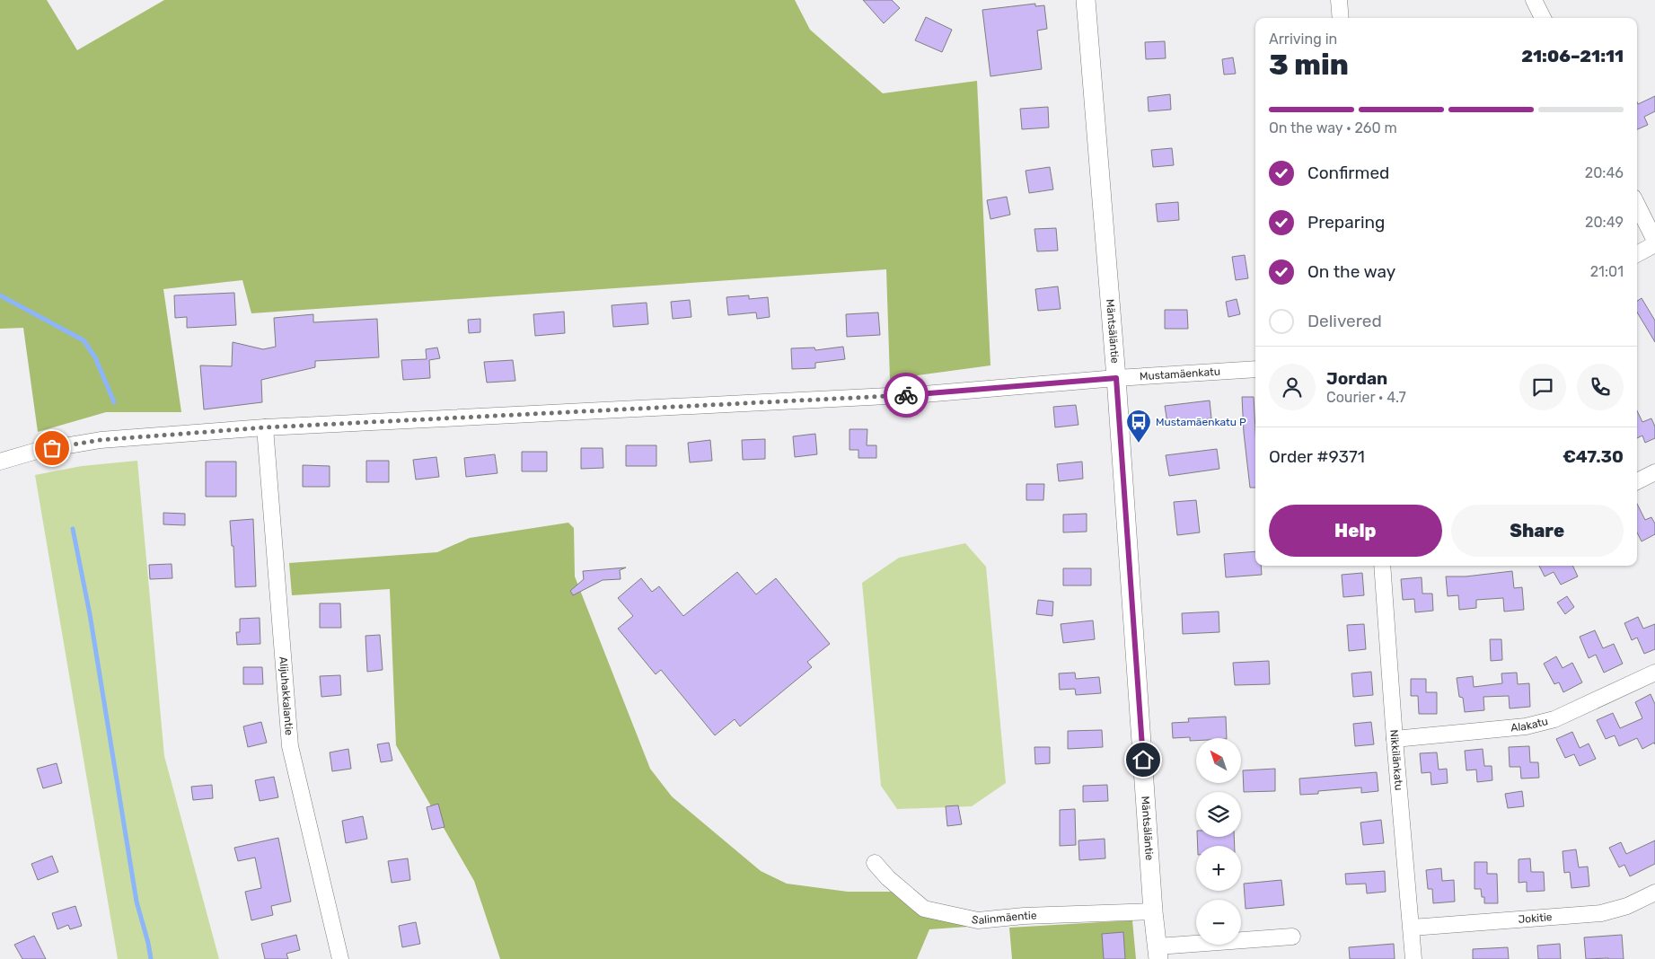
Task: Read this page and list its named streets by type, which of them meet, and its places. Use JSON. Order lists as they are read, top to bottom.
{
  "streets": {
    "street": [
      "Mäntsäläntie",
      "Mustamäenkatu",
      "Alijuhakkalantie",
      "Alakatu",
      "Nikkilänkatu",
      "Salinmäentie",
      "Jokitie"
    ]
  },
  "crossings": [
    ["Mäntsäläntie", "Mustamäenkatu"],
    ["Mäntsäläntie", "Salinmäentie"],
    ["Mustamäenkatu", "Alijuhakkalantie"],
    ["Alakatu", "Nikkilänkatu"],
    ["Nikkilänkatu", "Jokitie"]
  ],
  "places": {
    "bus stop": ["Mustamäenkatu P"]
  },
  "north": "top left",
  "page": {
    "heading": ["3 min", "Arriving in", "21:06–21:11"],
    "panel": [
      "Jordan",
      "Courier · 4.7",
      "Order #9371",
      "€47.30"
    ],
    "bar": "On the way · 260 m",
    "list": [
      ["Confirmed", "20:46"],
      ["Preparing", "20:49"],
      ["On the way", "21:01"],
      "Delivered"
    ],
    "buttons": ["Help", "Share"],
    "map_buttons": ["+", "−"]
  }
}
